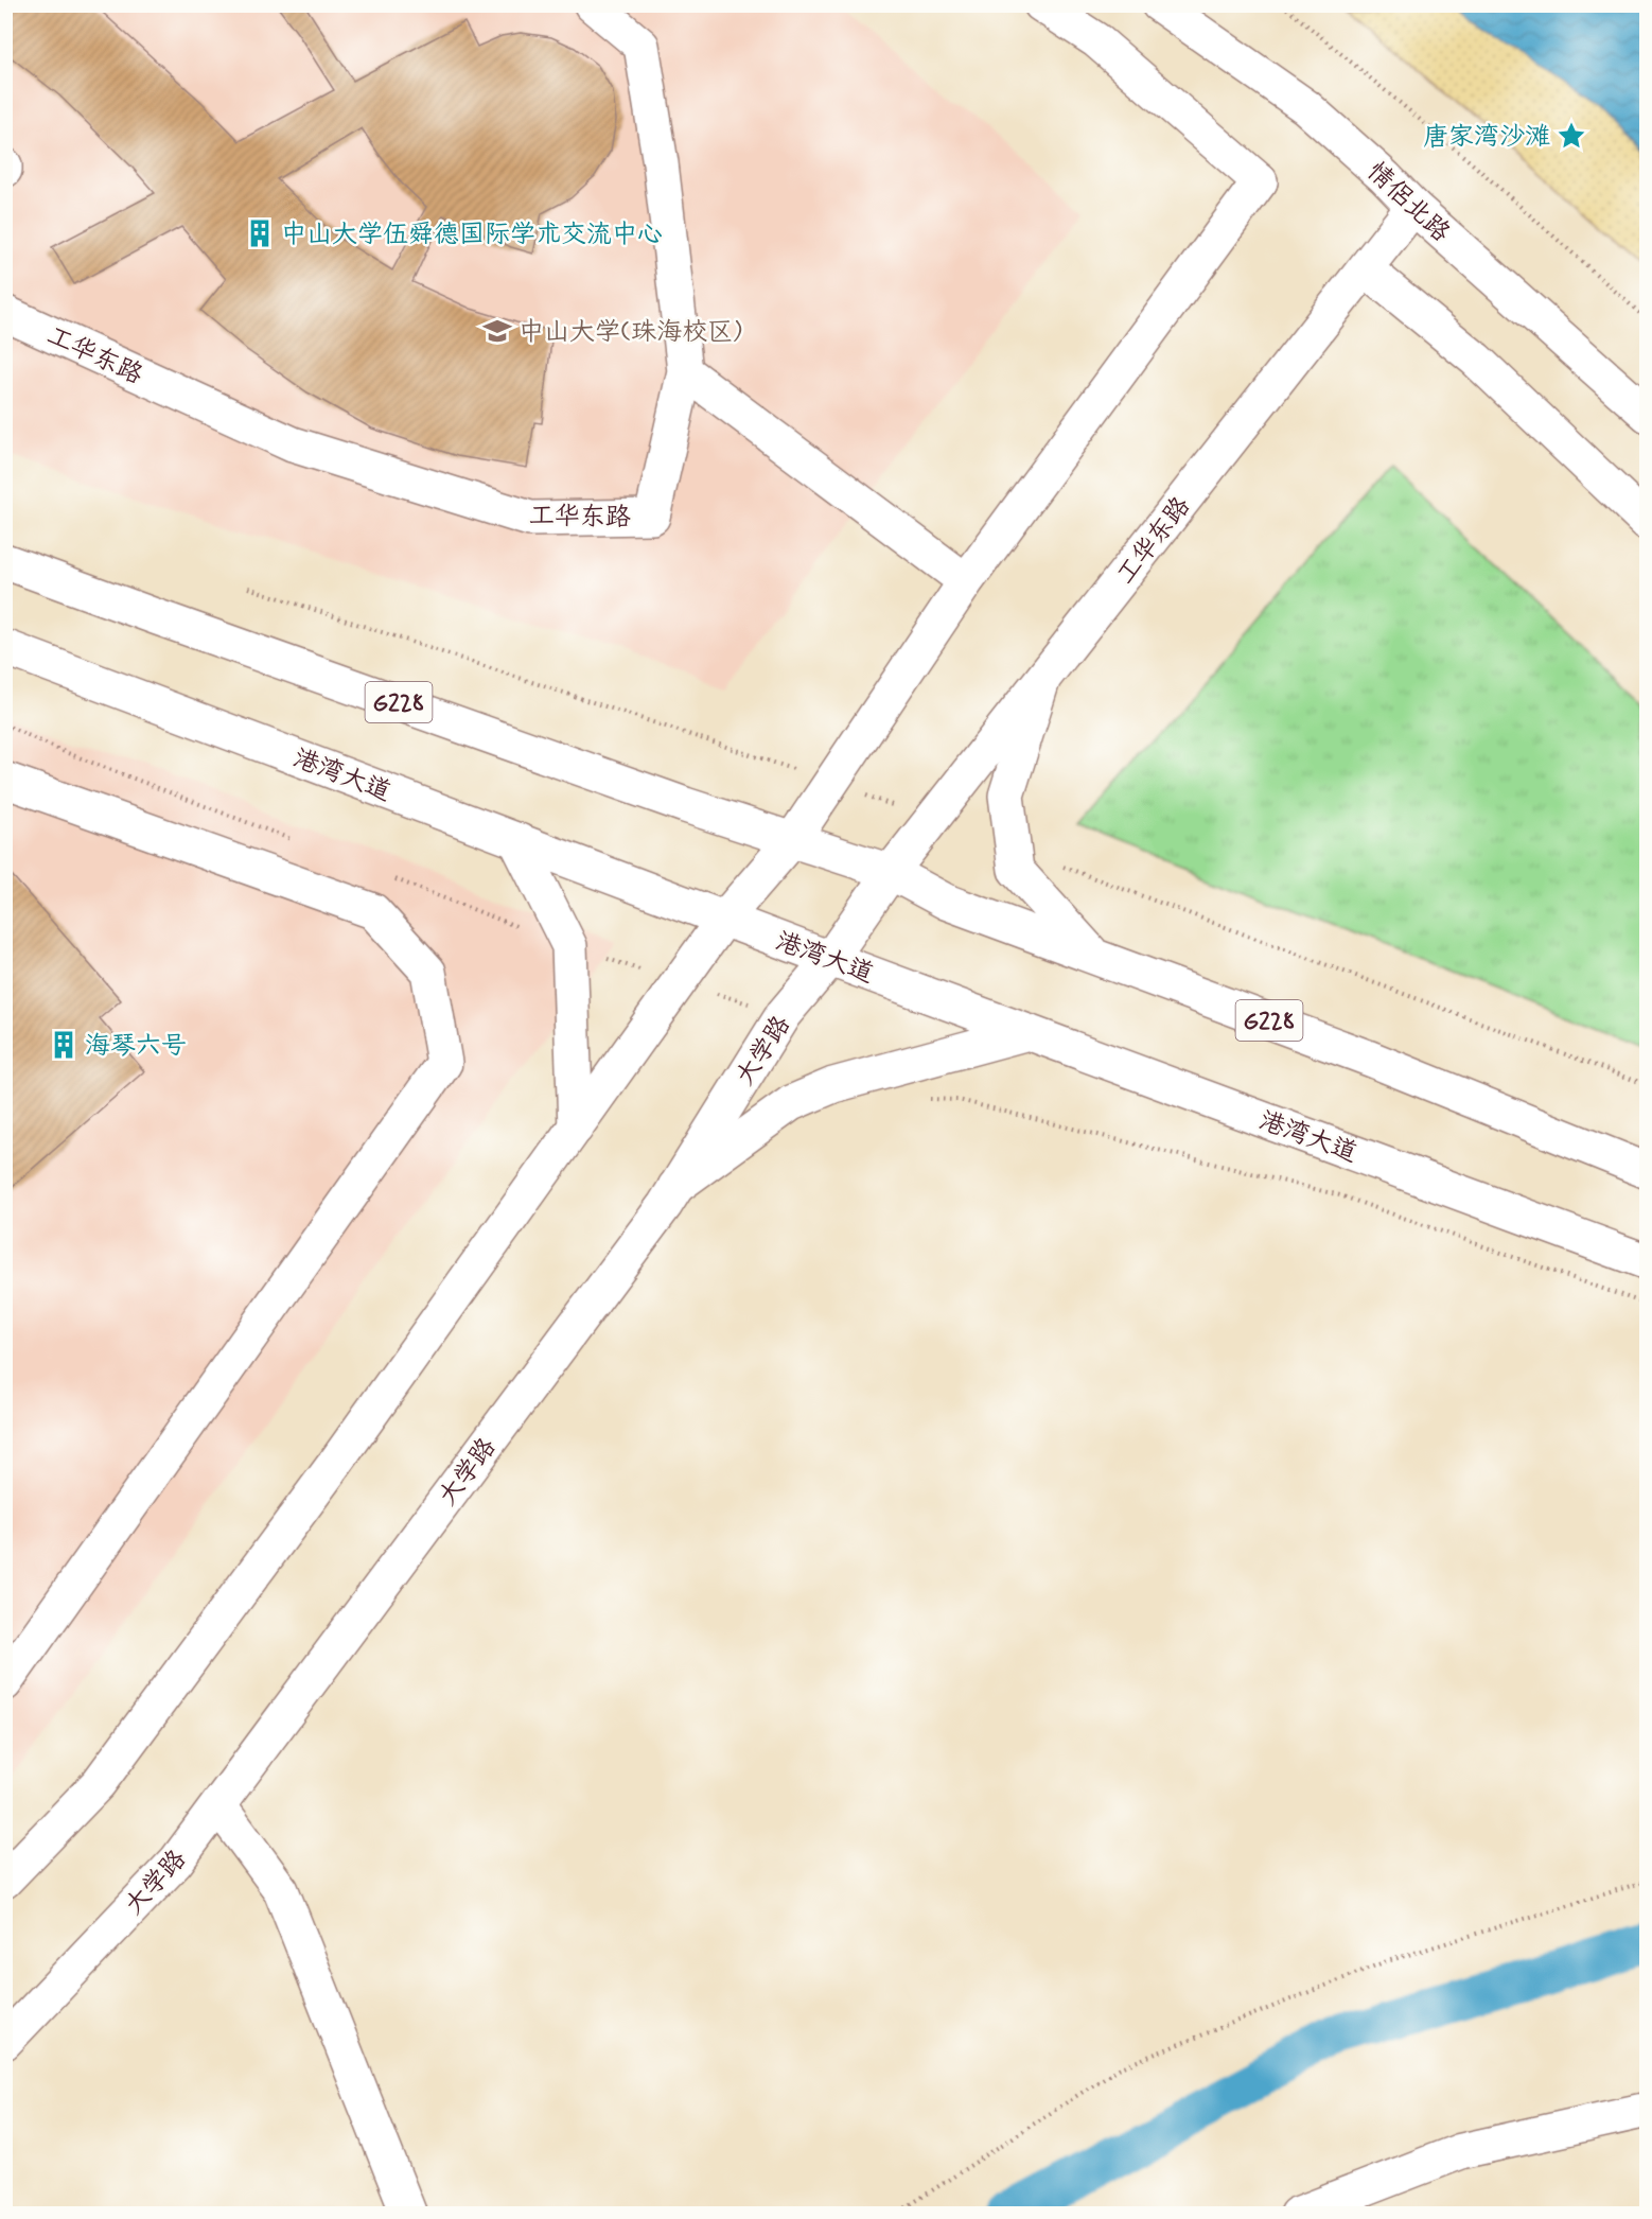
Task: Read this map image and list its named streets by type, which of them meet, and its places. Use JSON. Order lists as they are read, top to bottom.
{
  "streets": {
    "main road": [
      "情侶北路",
      "工华东路",
      "G228",
      "港湾大道",
      "大学路"
    ]
  },
  "crossings": [
    ["情侶北路", "工华东路"],
    ["工华东路", "G228"],
    ["工华东路", "大学路"],
    ["G228", "大学路"],
    ["港湾大道", "大学路"]
  ],
  "places": {
    "place": ["唐家湾沙滩"],
    "building": ["中山大学伍舜德国际学术交流中心", "海琴六号"],
    "school or university": ["中山大学(珠海校区)"]
  }
}
